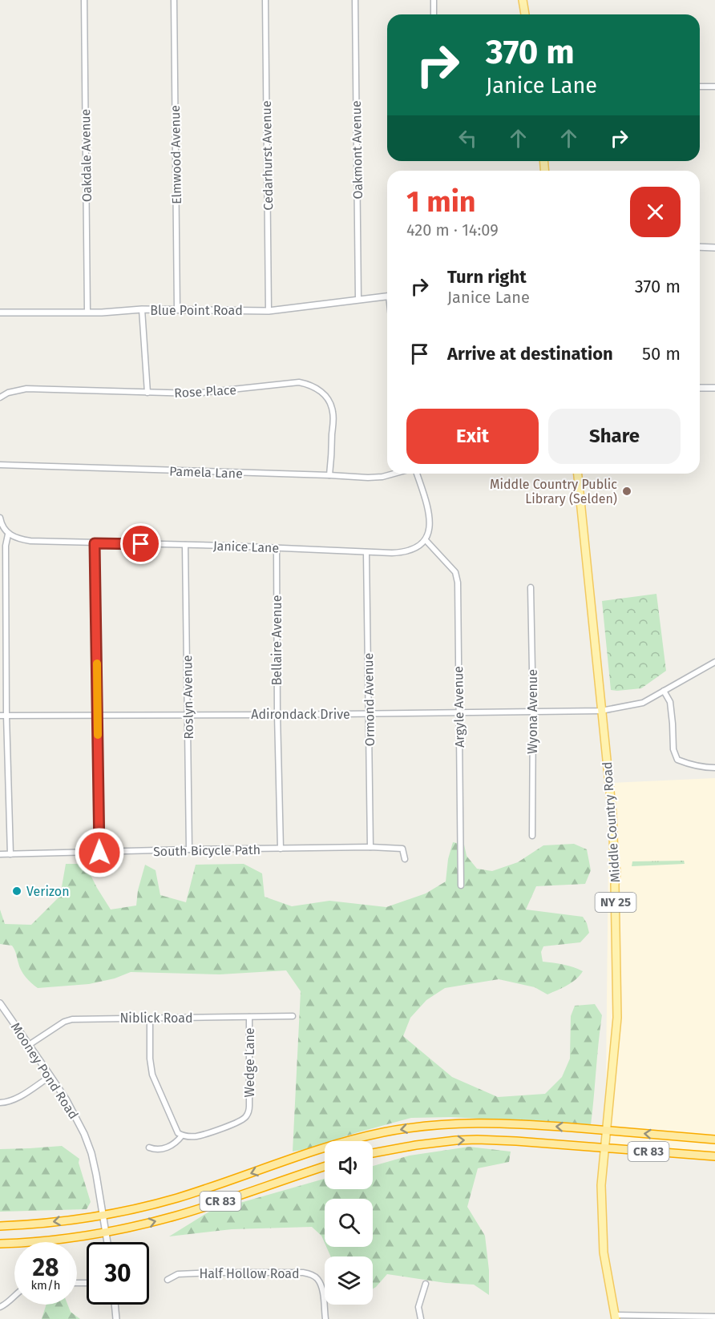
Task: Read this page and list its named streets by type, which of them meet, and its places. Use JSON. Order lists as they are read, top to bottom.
{
  "streets": {
    "highway": ["CR 83"],
    "main road": ["Middle Country Road", "NY 25"],
    "street": [
      "Oakmont Avenue",
      "Elmwood Avenue",
      "Oakdale Avenue",
      "Cedarhurst Avenue",
      "Blue Point Road",
      "Rose Place",
      "Pamela Lane",
      "Janice Lane",
      "Bellaire Avenue",
      "Roslyn Avenue",
      "Ormond Avenue",
      "Argyle Avenue",
      "Wyona Avenue",
      "Adirondack Drive",
      "South Bicycle Path",
      "Niblick Road",
      "Wedge Lane",
      "Mooney Pond Road",
      "Half Hollow Road"
    ]
  },
  "crossings": [
    ["Oakmont Avenue", "Blue Point Road"],
    ["Elmwood Avenue", "Blue Point Road"],
    ["Oakdale Avenue", "Blue Point Road"],
    ["Cedarhurst Avenue", "Blue Point Road"],
    ["Rose Place", "Pamela Lane"],
    ["Janice Lane", "Bellaire Avenue"],
    ["Janice Lane", "Roslyn Avenue"],
    ["Janice Lane", "Ormond Avenue"],
    ["Janice Lane", "Argyle Avenue"],
    ["Bellaire Avenue", "Adirondack Drive"],
    ["Bellaire Avenue", "South Bicycle Path"],
    ["Roslyn Avenue", "Adirondack Drive"],
    ["Roslyn Avenue", "South Bicycle Path"],
    ["Ormond Avenue", "Adirondack Drive"],
    ["Ormond Avenue", "South Bicycle Path"],
    ["Argyle Avenue", "Adirondack Drive"],
    ["Wyona Avenue", "Adirondack Drive"],
    ["Adirondack Drive", "Middle Country Road"],
    ["Middle Country Road", "CR 83"],
    ["Niblick Road", "Wedge Lane"],
    ["Niblick Road", "Mooney Pond Road"],
    ["Mooney Pond Road", "CR 83"]
  ],
  "places": ["Middle Country Public Library (Selden)", "Verizon"],
  "page": {
    "turn": ["370 m", "Janice Lane"],
    "heading": ["1 min", "420 m · 14:09"],
    "list": [
      {
        "name": "Turn right",
        "note": "Janice Lane",
        "value": "370 m"
      },
      {
        "name": "Arrive at destination",
        "value": "50 m"
      }
    ],
    "buttons": ["Exit", "Share"],
    "speed": "28 km/h",
    "limit": "30"
  }
}
